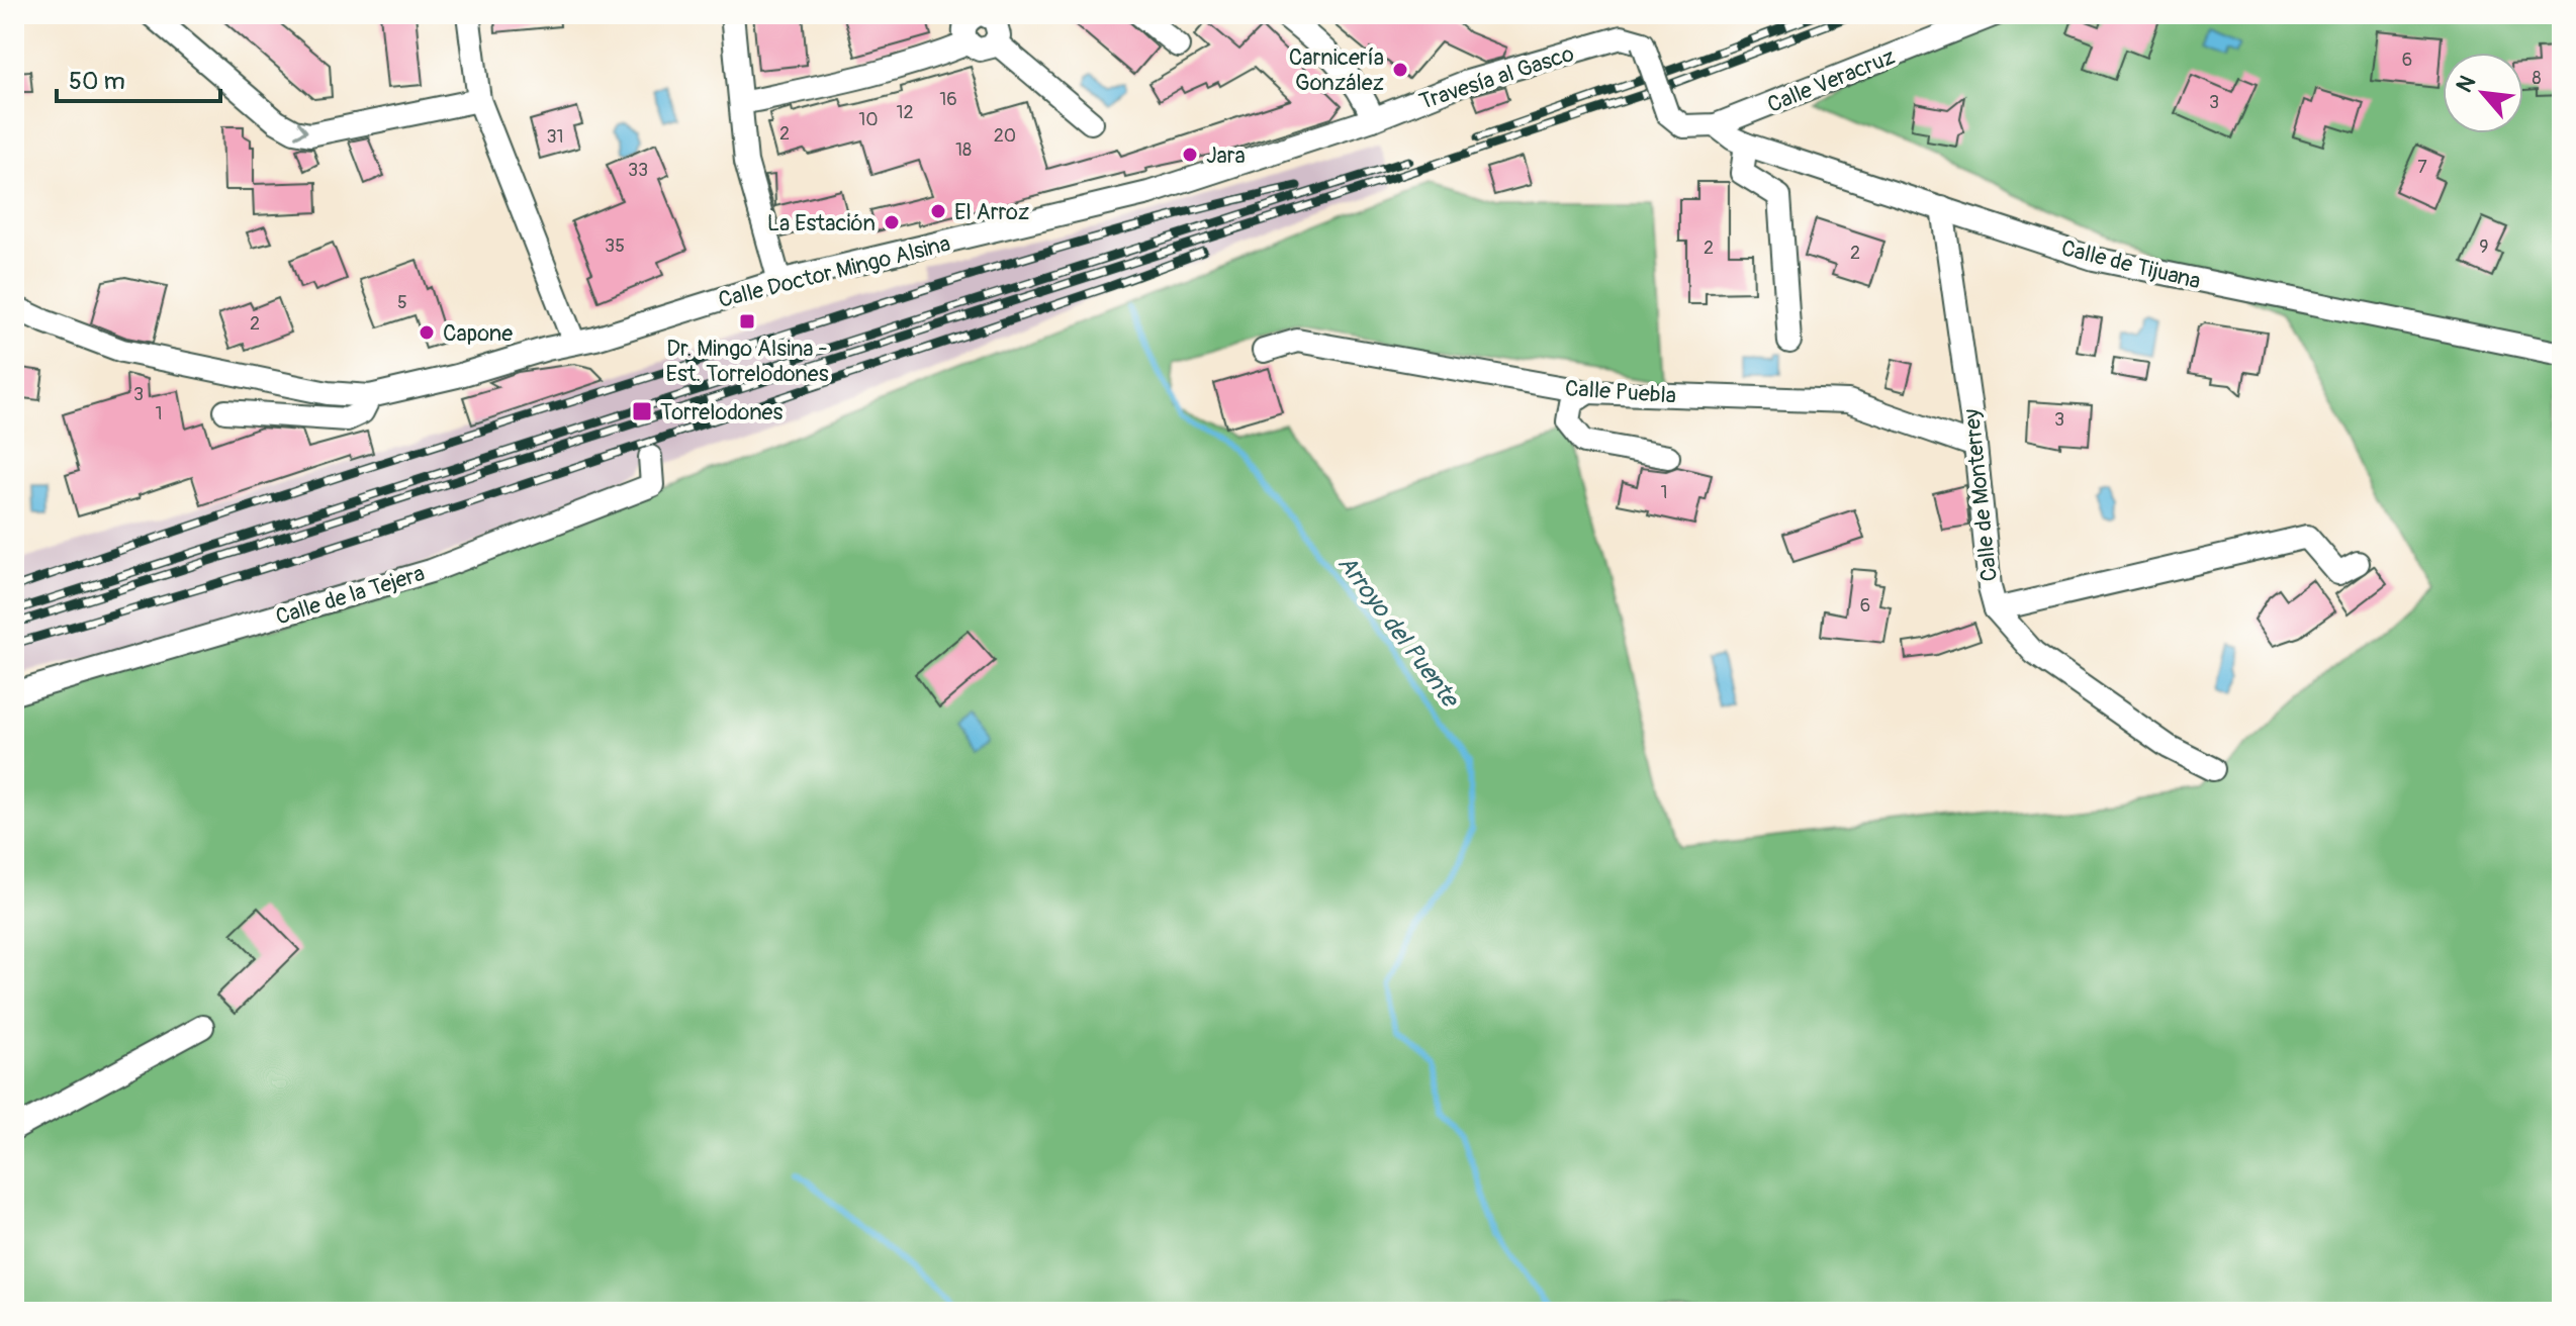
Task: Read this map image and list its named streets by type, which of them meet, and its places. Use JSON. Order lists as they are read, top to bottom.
{
  "streets": {
    "street": [
      "Travesía al Gasco",
      "Calle Veracruz",
      "Calle de Tijuana",
      "Calle Doctor Mingo Alsina",
      "Calle Puebla",
      "Calle de Monterrey",
      "Calle de la Tejera"
    ]
  },
  "crossings": [
    ["Travesía al Gasco", "Calle Veracruz"],
    ["Travesía al Gasco", "Calle Doctor Mingo Alsina"],
    ["Calle Veracruz", "Calle de Tijuana"],
    ["Calle de Tijuana", "Calle de Monterrey"],
    ["Calle Puebla", "Calle de Monterrey"]
  ],
  "water": ["Arroyo del Puente"],
  "places": {
    "other": [
      "Carnicería González",
      "Jara",
      "El Arroz",
      "La Estación",
      "Capone"
    ],
    "transit": ["Dr. Mingo Alsina - Est. Torrelodones", "Torrelodones"]
  },
  "house_numbers": [
    "6",
    "8",
    "16",
    "3",
    "12",
    "10",
    "2",
    "20",
    "31",
    "18",
    "7",
    "33",
    "35",
    "9",
    "2",
    "2",
    "5",
    "2",
    "3",
    "1",
    "3",
    "1",
    "6"
  ],
  "scale_bar": "50 m",
  "north": "top left"
}
